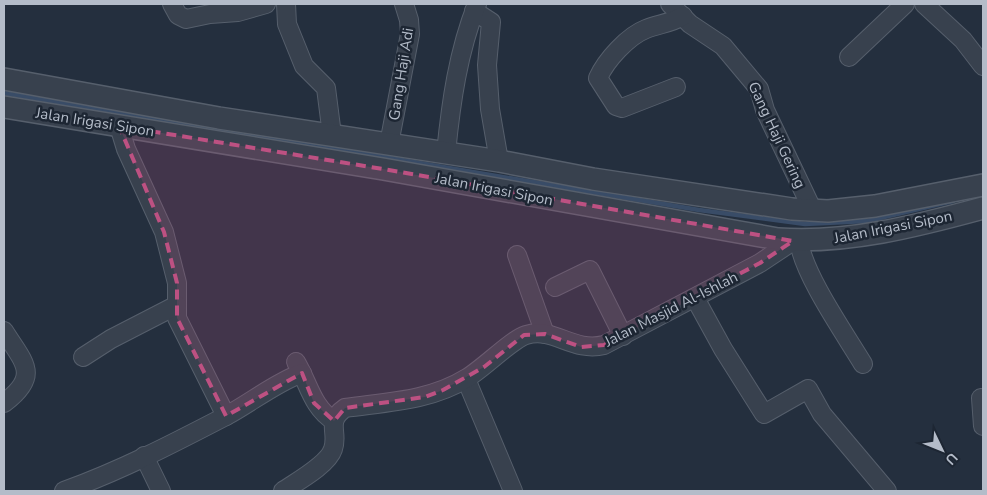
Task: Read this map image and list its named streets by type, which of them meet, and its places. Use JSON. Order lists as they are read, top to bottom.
{
  "streets": {
    "street": [
      "Gang Haji Adi",
      "Jalan Irigasi Sipon",
      "Gang Haji Gering",
      "Jalan Masjid Al-Ishlah"
    ]
  },
  "crossings": [
    ["Gang Haji Adi", "Jalan Irigasi Sipon"],
    ["Jalan Irigasi Sipon", "Gang Haji Gering"],
    ["Jalan Irigasi Sipon", "Jalan Masjid Al-Ishlah"]
  ],
  "north": "bottom right"
}
